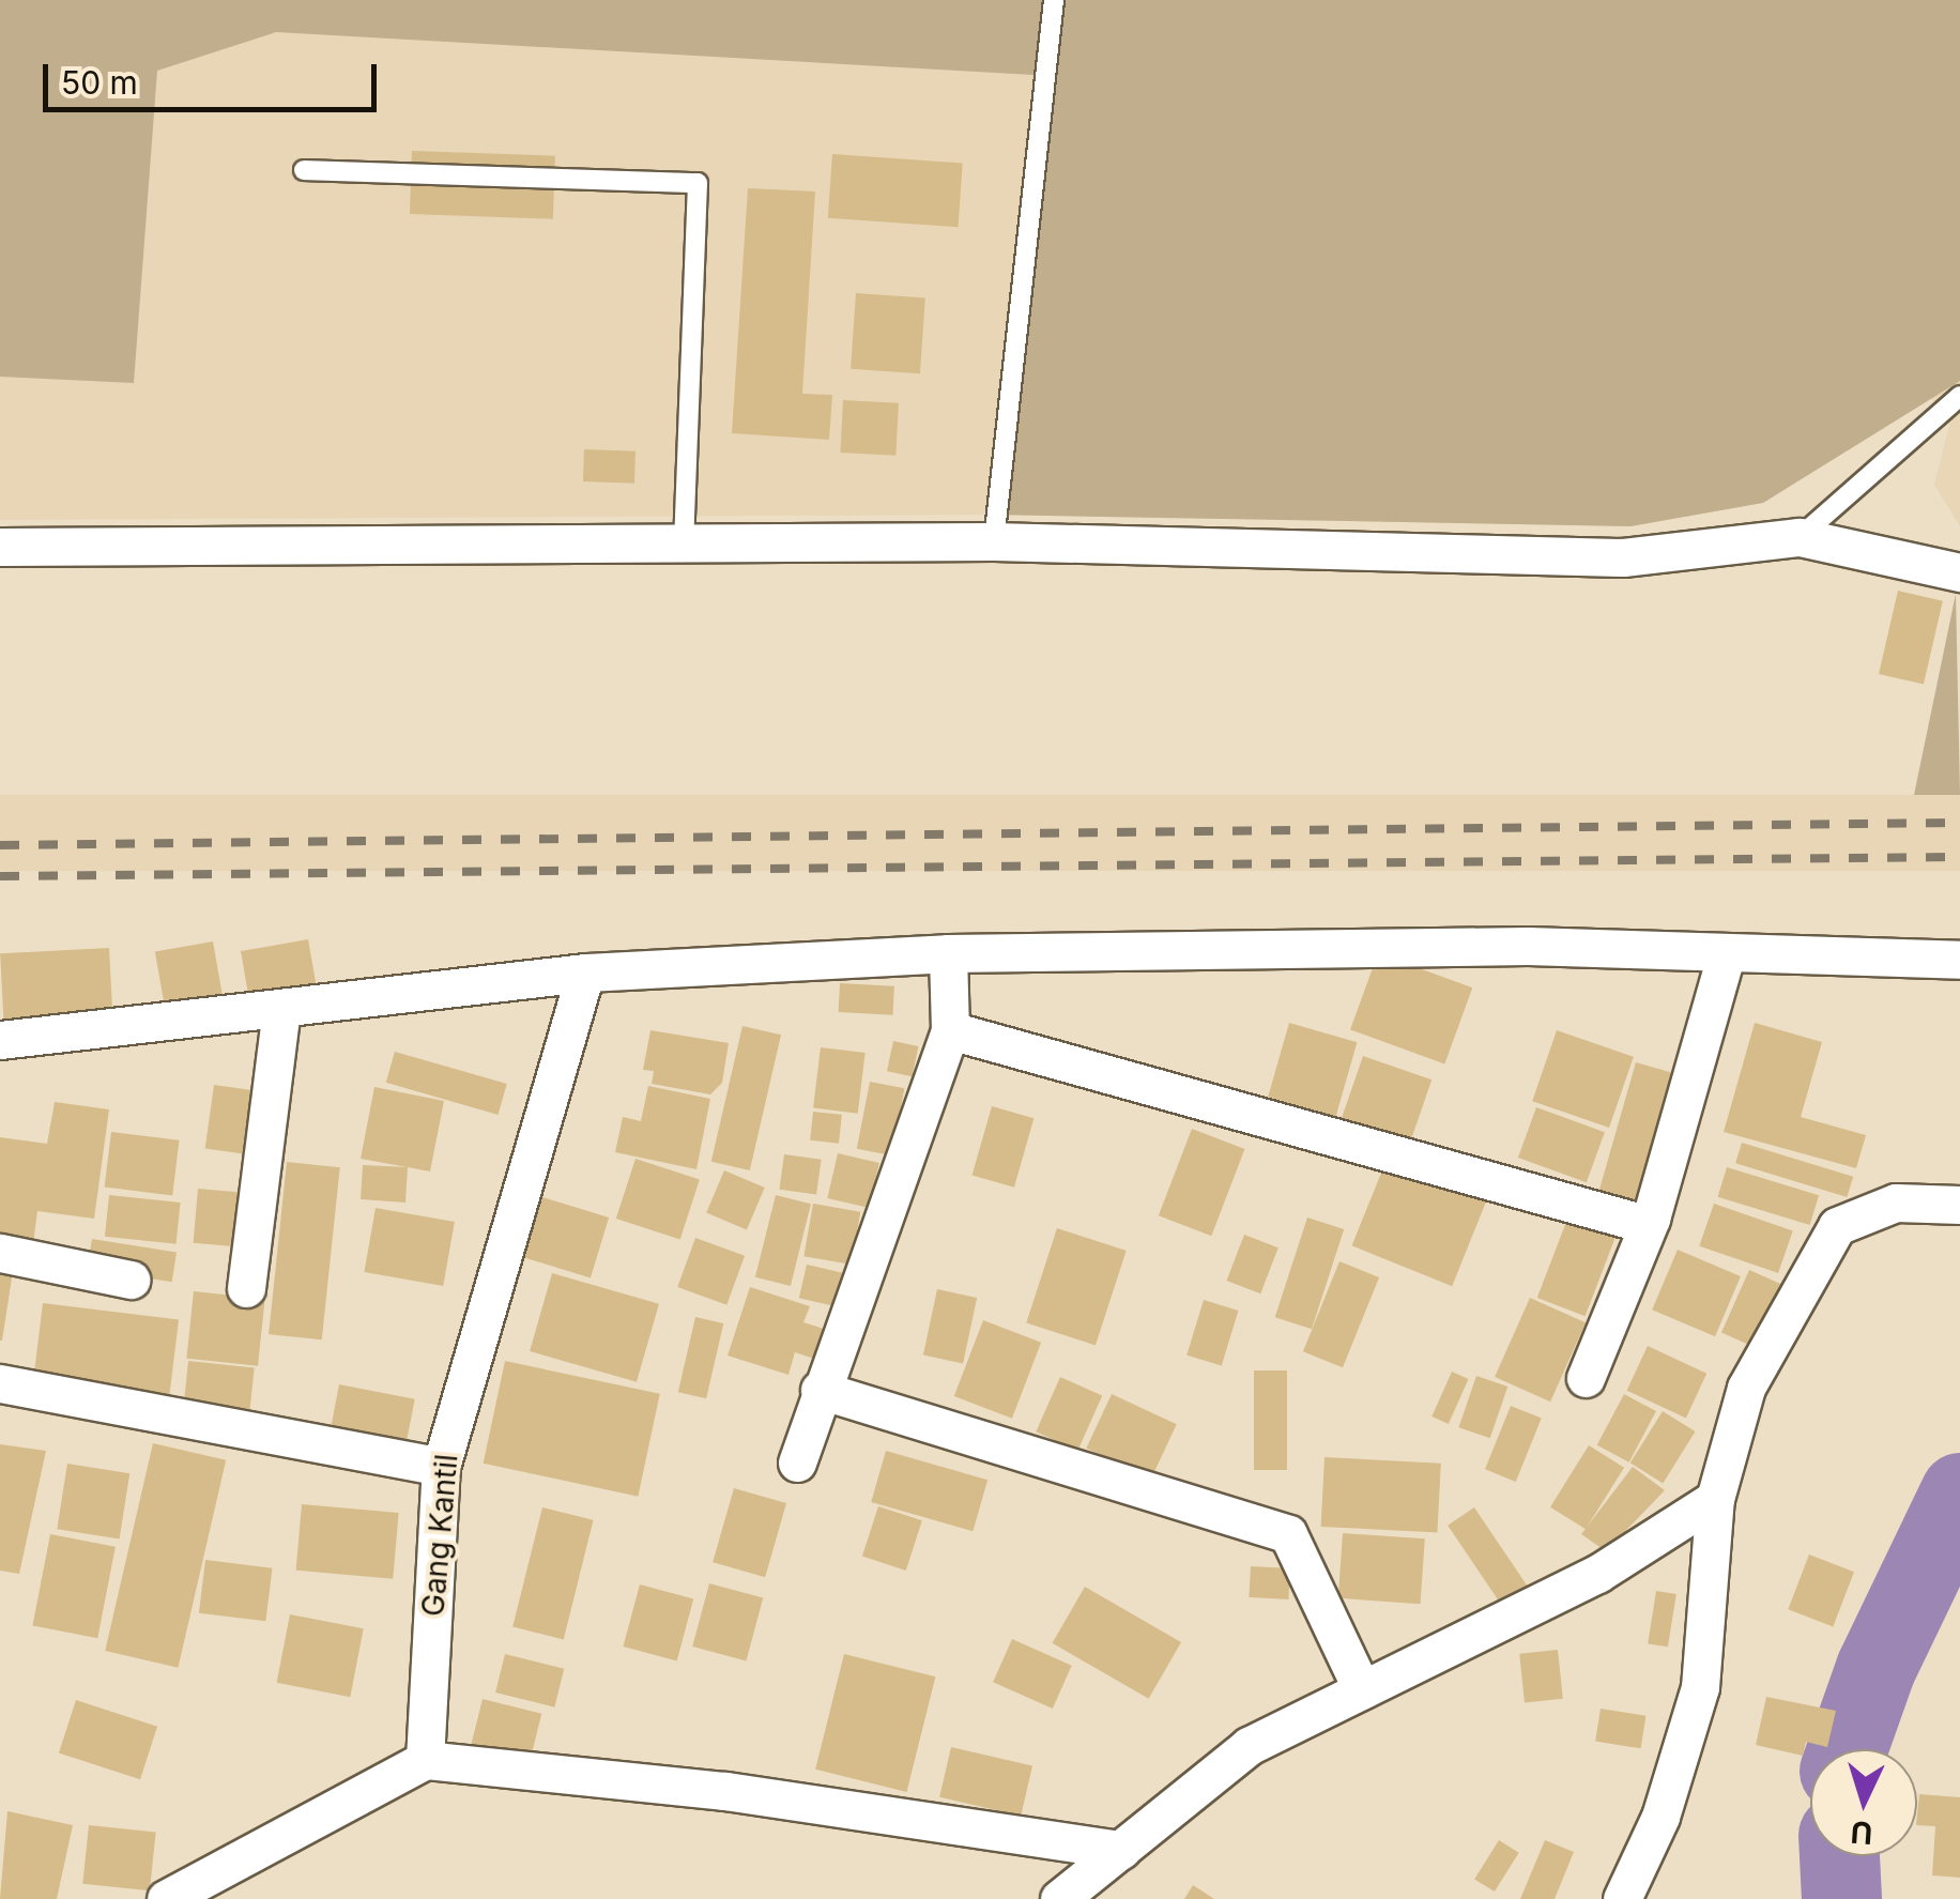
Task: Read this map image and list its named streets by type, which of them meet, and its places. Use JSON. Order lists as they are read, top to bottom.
{
  "streets": {
    "street": ["Gang Kantil"]
  },
  "scale_bar": "50 m",
  "north": "bottom"
}
